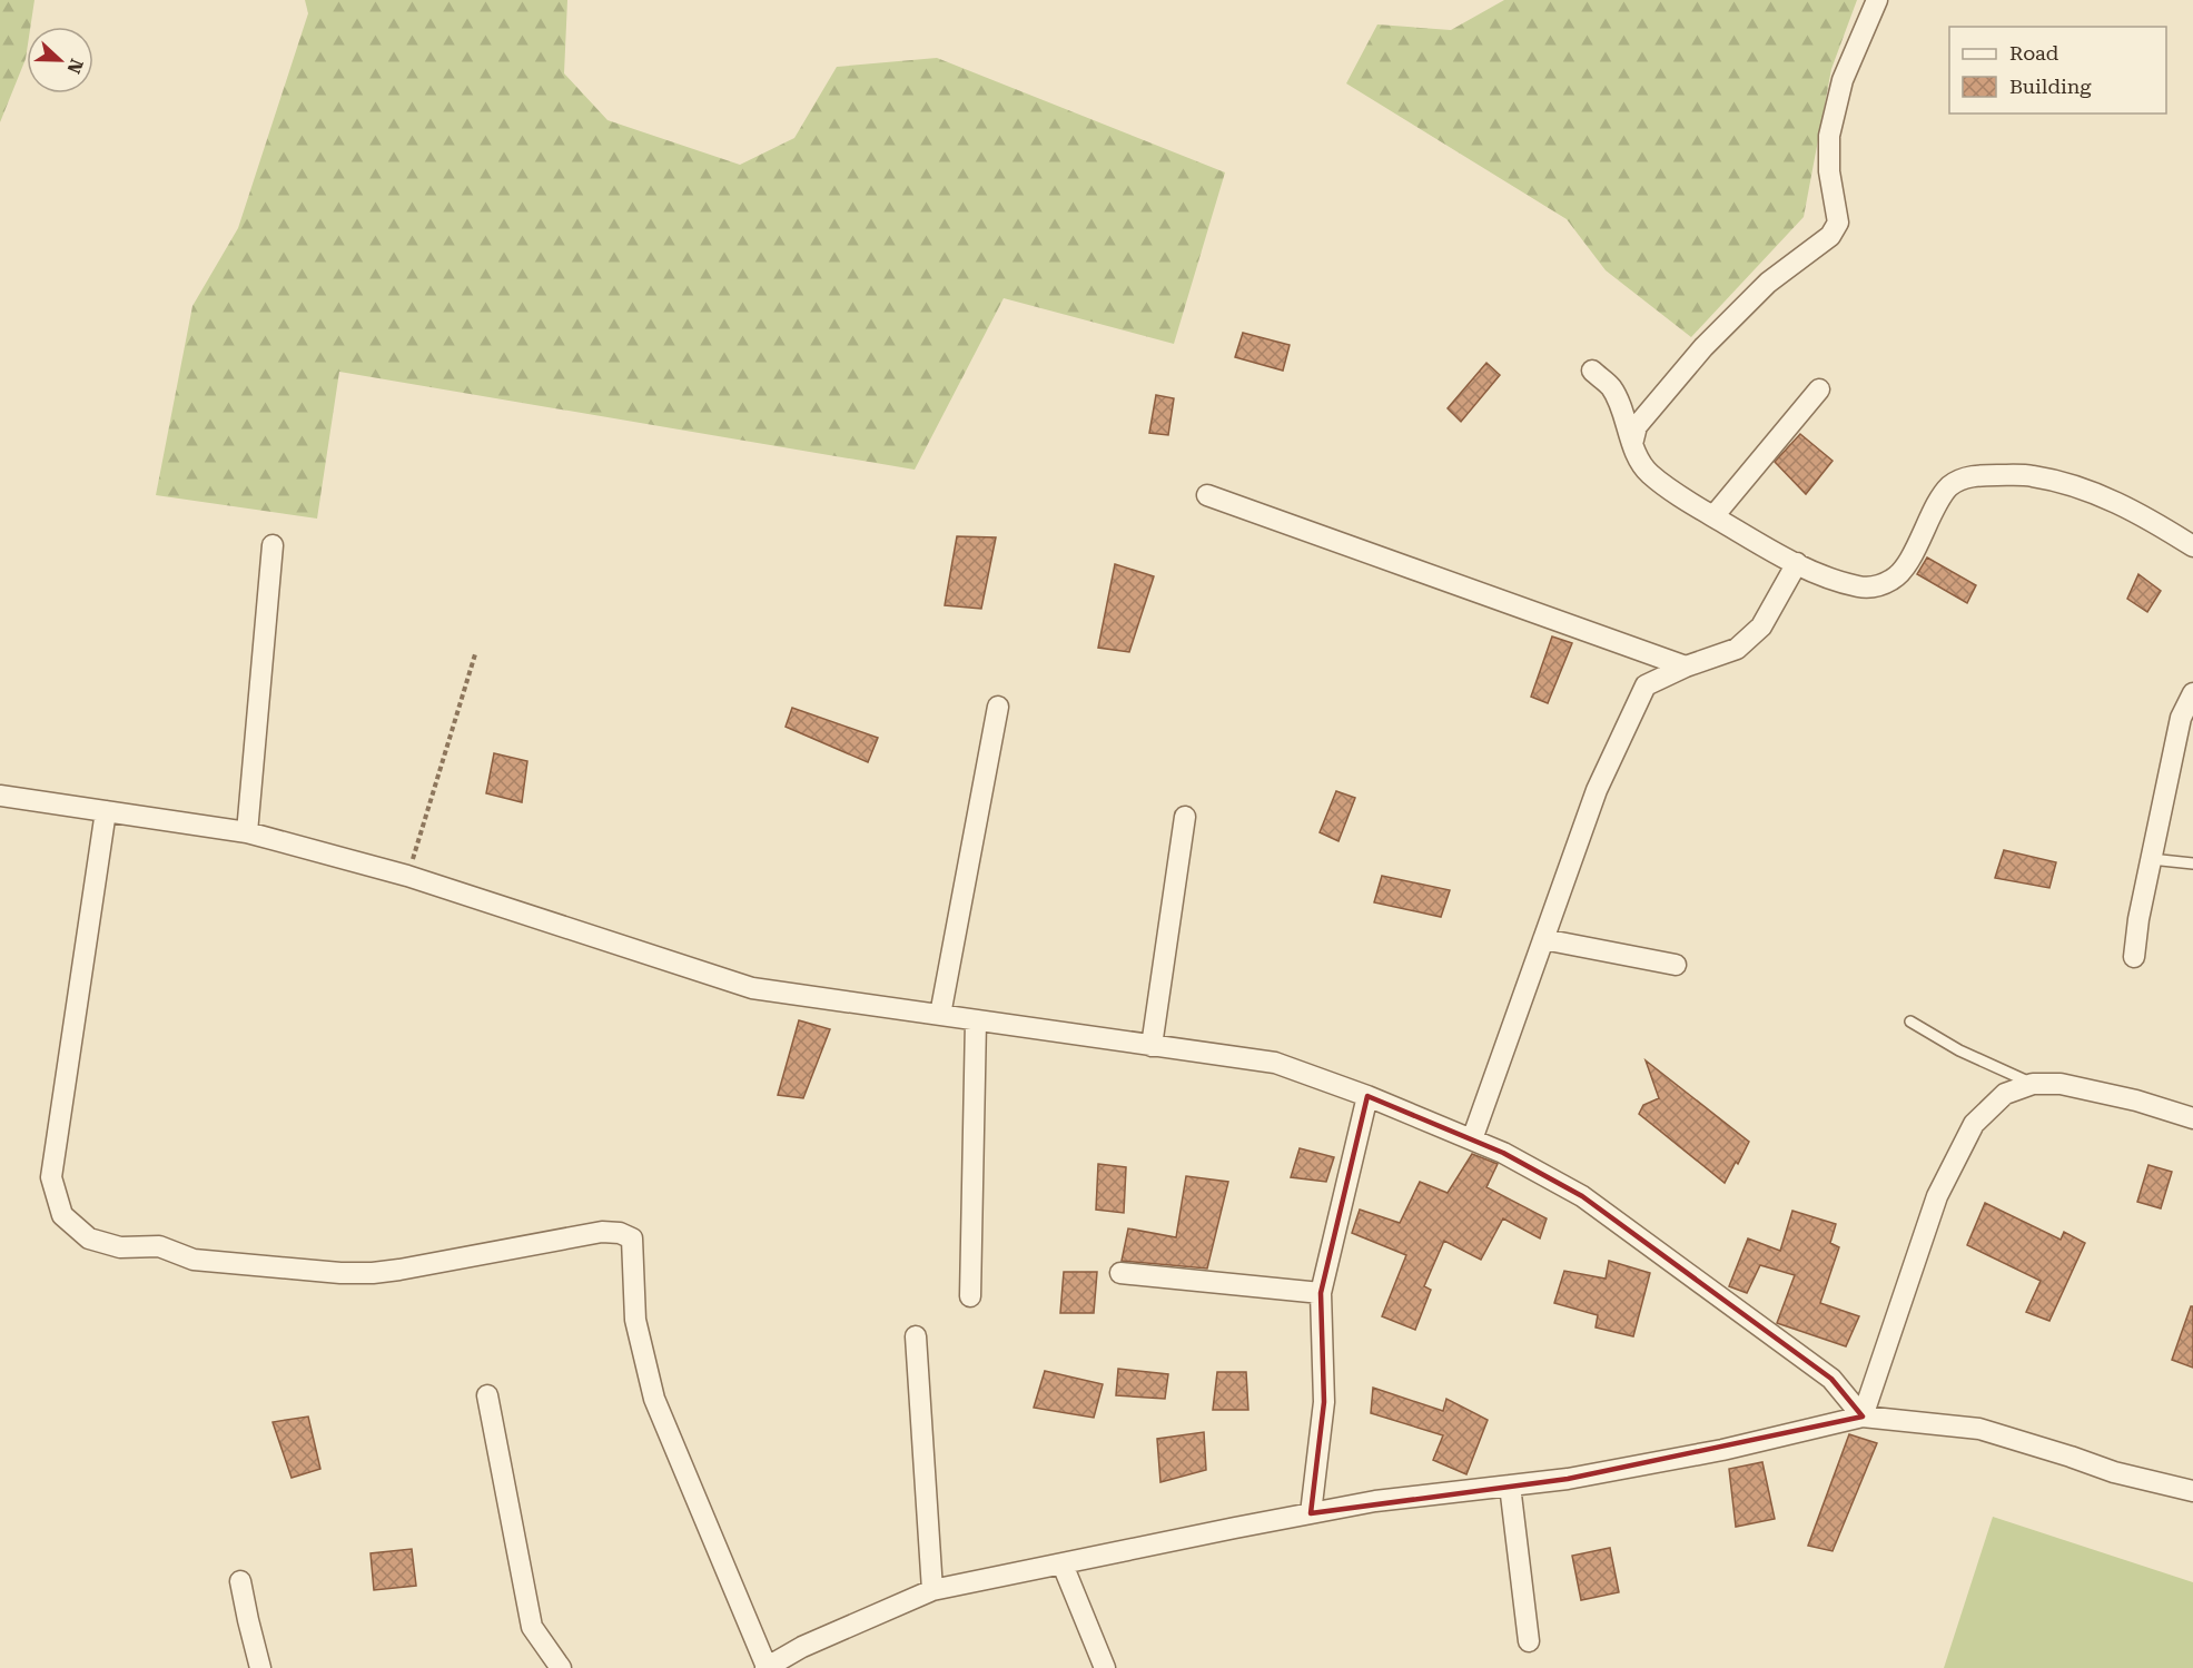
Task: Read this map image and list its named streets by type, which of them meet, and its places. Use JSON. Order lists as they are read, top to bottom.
{
  "legend": ["Road", "Building"],
  "north": "right"
}
